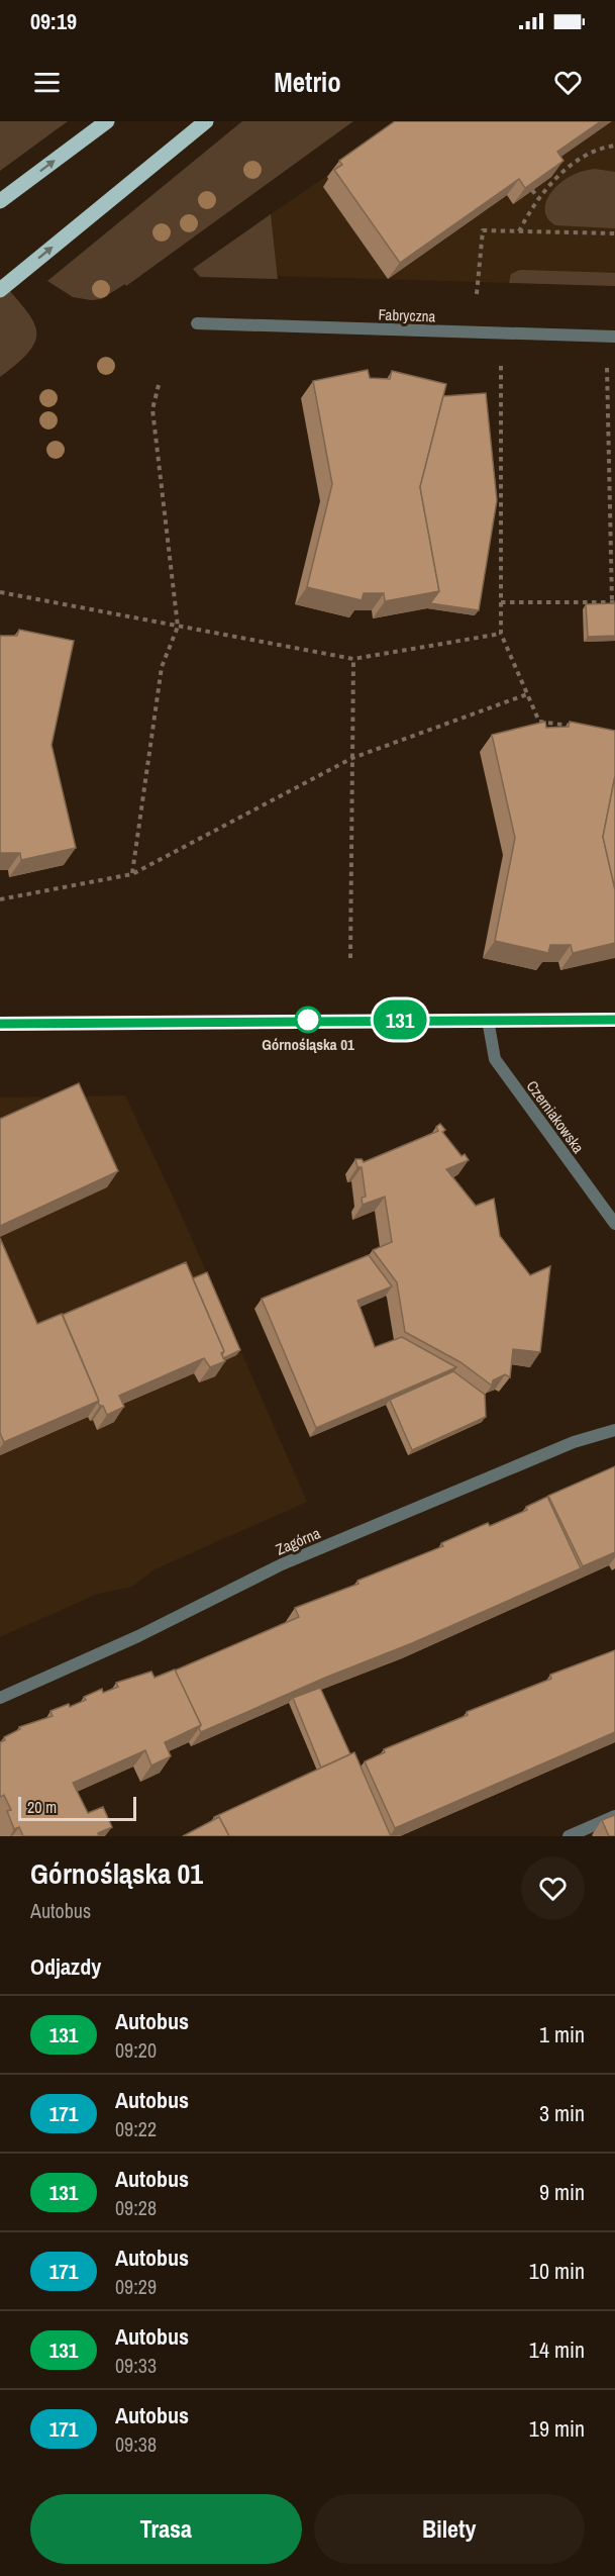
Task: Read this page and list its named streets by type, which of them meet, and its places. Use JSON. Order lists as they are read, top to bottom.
{
  "streets": {
    "street": ["Fabryczna", "Czerniakowska", "Zagórna"]
  },
  "places": ["Górnośląska 01"],
  "lines": ["bus line 131"],
  "scale_bar": "20 m",
  "page": {
    "status": "09:19",
    "header": "Metrio",
    "on_map": "131",
    "scale": "20 m",
    "heading": [
      ["Górnośląska 01", "Autobus"],
      "Odjazdy"
    ],
    "list": [
      {
        "mark": "131",
        "name": "Autobus",
        "note": "09:20",
        "value": "1 min"
      },
      {
        "mark": "171",
        "name": "Autobus",
        "note": "09:22",
        "value": "3 min"
      },
      {
        "mark": "131",
        "name": "Autobus",
        "note": "09:28",
        "value": "9 min"
      },
      {
        "mark": "171",
        "name": "Autobus",
        "note": "09:29",
        "value": "10 min"
      },
      {
        "mark": "131",
        "name": "Autobus",
        "note": "09:33",
        "value": "14 min"
      },
      {
        "mark": "171",
        "name": "Autobus",
        "note": "09:38",
        "value": "19 min"
      }
    ],
    "buttons": ["Trasa", "Bilety"]
  }
}
